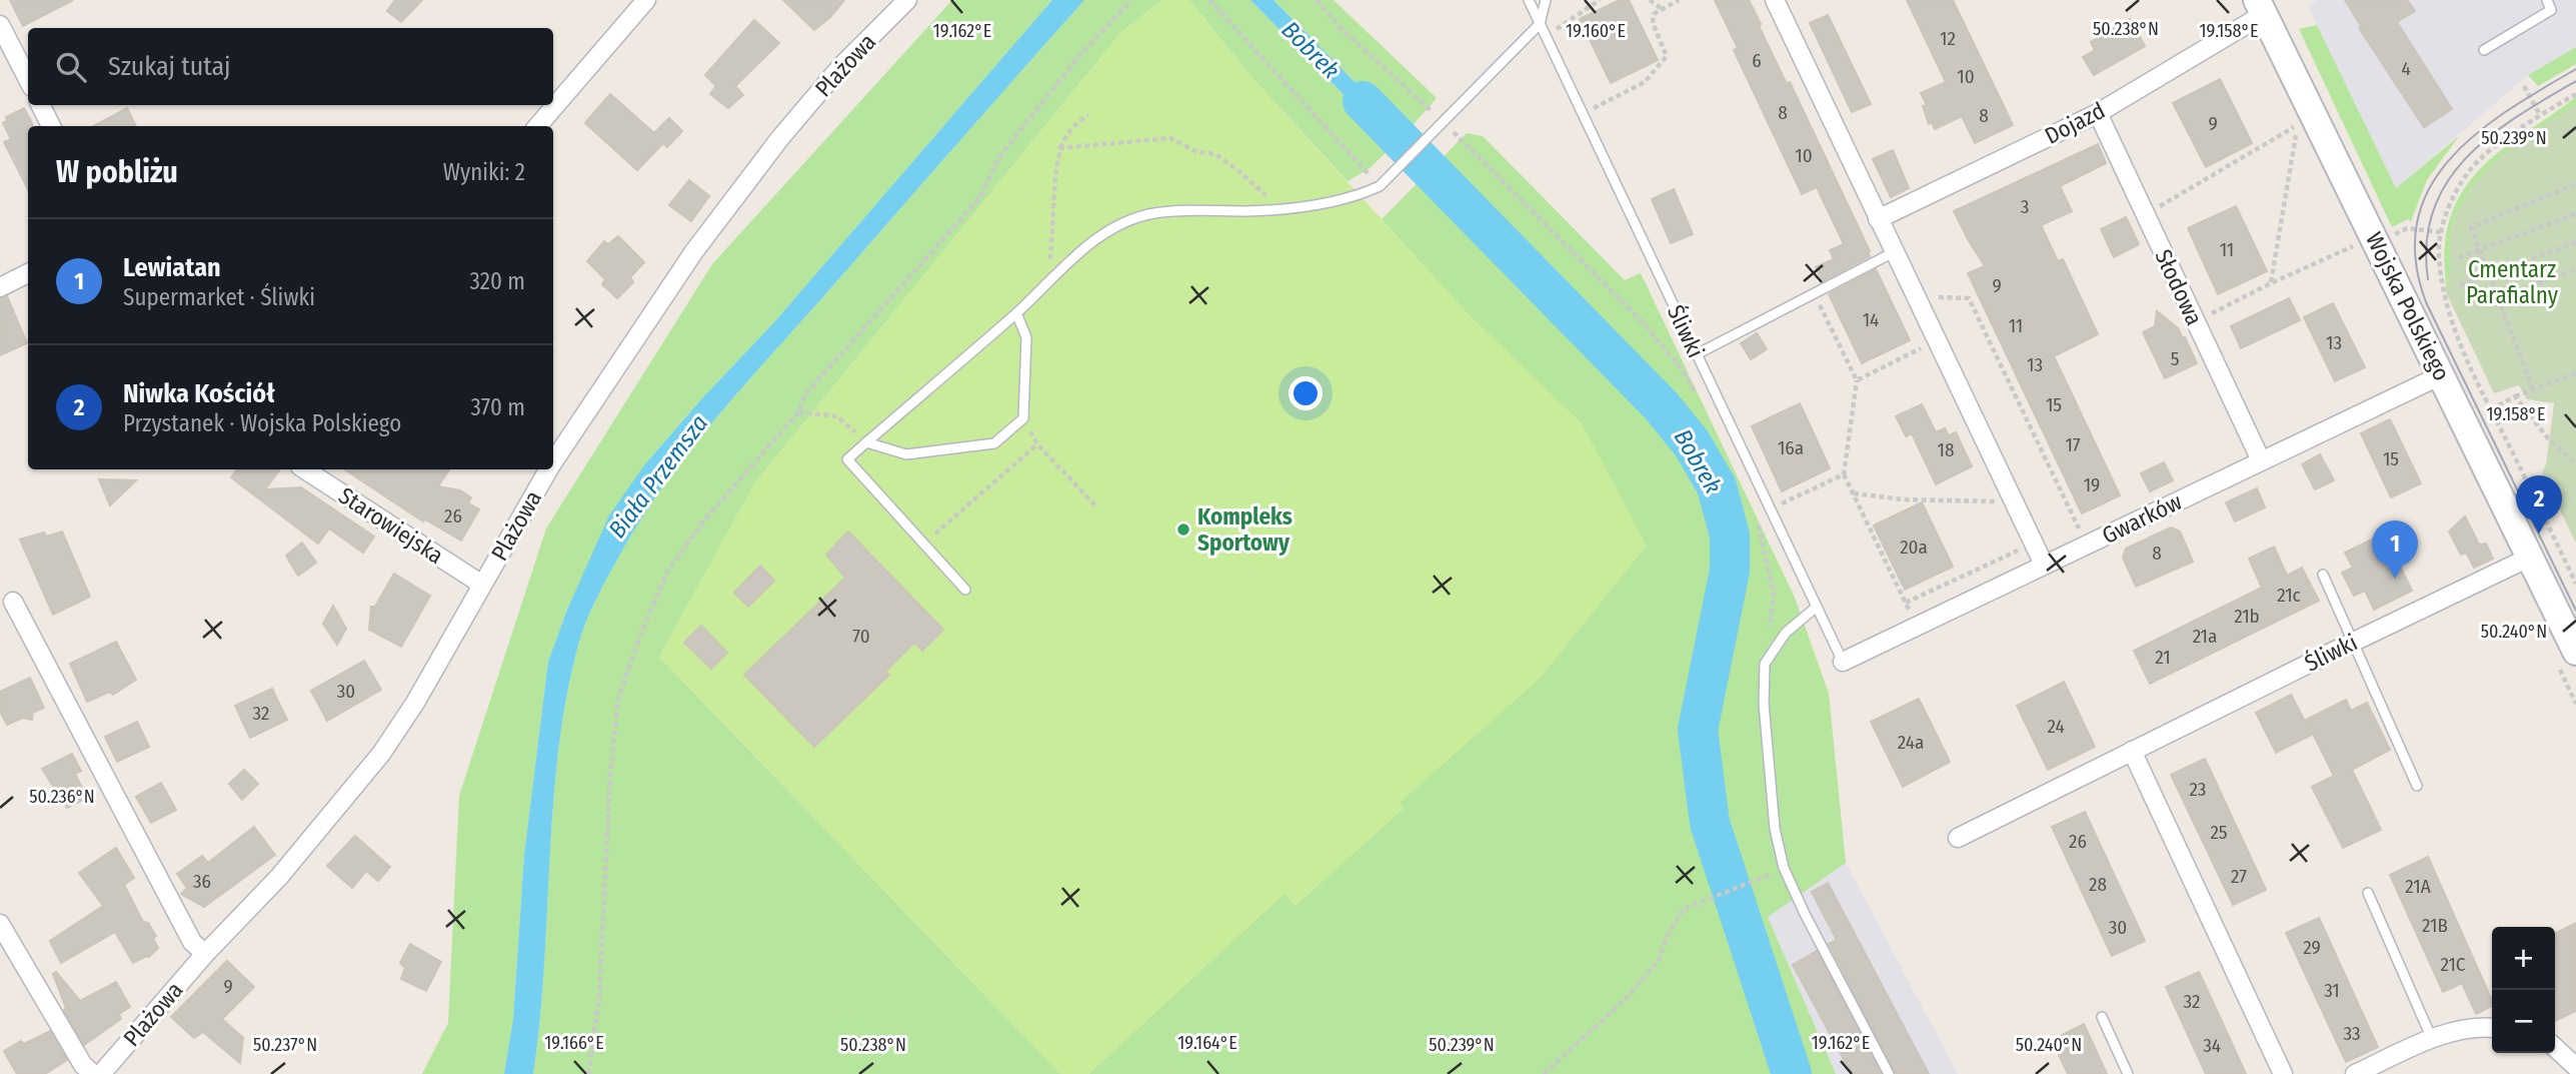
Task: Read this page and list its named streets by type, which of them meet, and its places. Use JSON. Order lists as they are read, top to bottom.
{
  "streets": {
    "main road": ["Wojska Polskiego"],
    "street": [
      "Plażowa",
      "Dojazd",
      "Słodowa",
      "Śliwki",
      "Gwarków",
      "Starowiejska"
    ]
  },
  "crossings": [
    ["Plażowa", "Starowiejska"],
    ["Dojazd", "Słodowa"],
    ["Dojazd", "Wojska Polskiego"],
    ["Słodowa", "Gwarków"],
    ["Wojska Polskiego", "Śliwki"],
    ["Wojska Polskiego", "Gwarków"],
    ["Śliwki", "Gwarków"]
  ],
  "water": ["Bobrek", "Biała Przemsza"],
  "parks": ["Cmentarz Parafialny"],
  "places": ["Kompleks Sportowy"],
  "house_numbers": [
    "12",
    "6",
    "4",
    "10",
    "8",
    "8",
    "9",
    "10",
    "3",
    "11",
    "9",
    "14",
    "11",
    "13",
    "5",
    "13",
    "15",
    "17",
    "16a",
    "18",
    "15",
    "19",
    "26",
    "20a",
    "8",
    "21c",
    "21b",
    "70",
    "21a",
    "21",
    "30",
    "32",
    "24",
    "24a",
    "23",
    "25",
    "26",
    "27",
    "36",
    "28",
    "21A",
    "21B",
    "30",
    "29",
    "21C",
    "9",
    "31",
    "32",
    "33",
    "34"
  ],
  "page": {
    "search": "Szukaj tutaj",
    "heading": ["W pobliżu", "Wyniki: 2"],
    "list": [
      {
        "mark": "1",
        "name": "Lewiatan",
        "note": "Supermarket · Śliwki",
        "value": "320 m"
      },
      {
        "mark": "2",
        "name": "Niwka Kościół",
        "note": "Przystanek · Wojska Polskiego",
        "value": "370 m"
      }
    ],
    "pins": ["2", "1"],
    "map_buttons": ["+", "−"]
  },
  "coordinates": [
    "50.238°N",
    "19.162°E",
    "19.160°E",
    "19.158°E",
    "50.239°N",
    "50.240°N",
    "50.236°N",
    "19.166°E",
    "19.164°E",
    "50.237°N"
  ]
}
